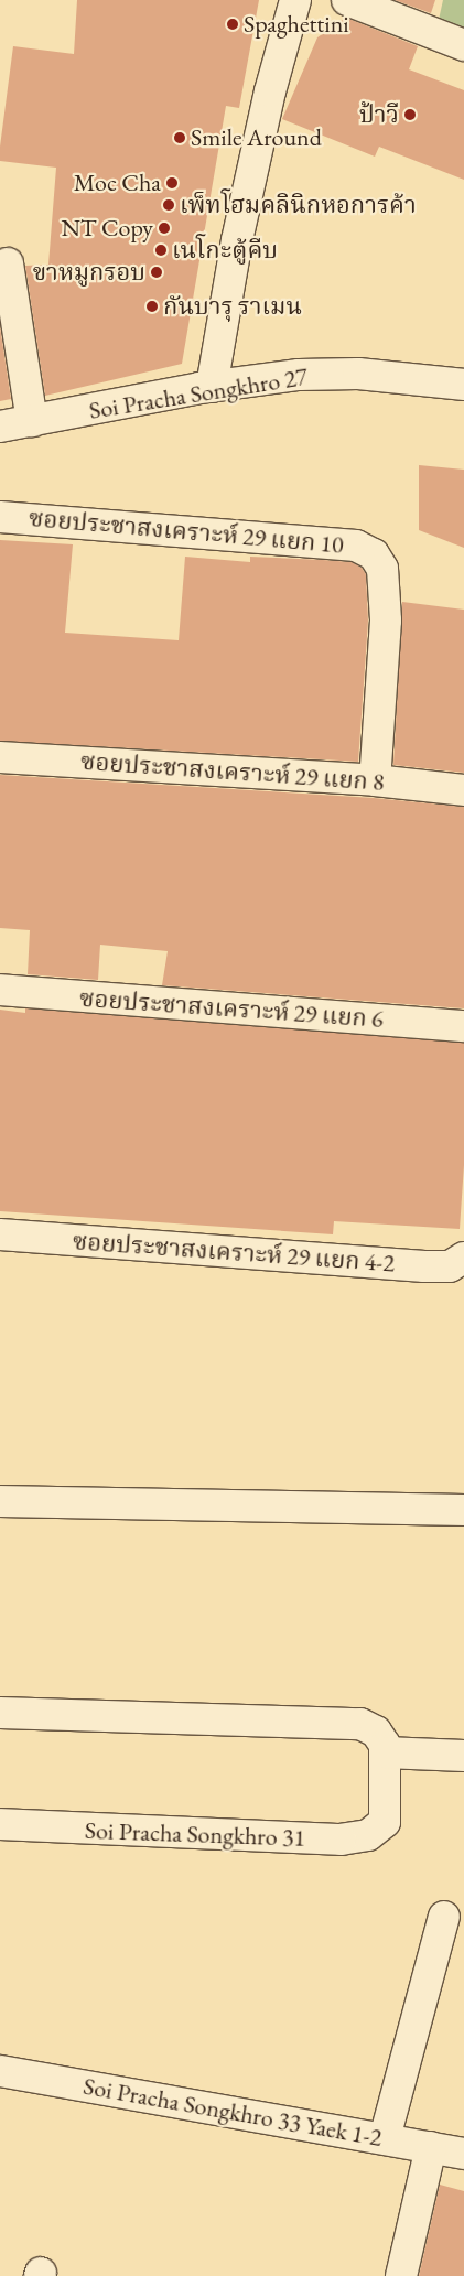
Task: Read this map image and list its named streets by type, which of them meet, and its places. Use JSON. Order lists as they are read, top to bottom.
{
  "streets": {
    "street": [
      "Soi Pracha Songkhro 27",
      "ซอยประชาสงเคราะห์ 29 แยก 10",
      "ซอยประชาสงเคราะห์ 29 แยก 8",
      "ซอยประชาสงเคราะห์ 29 แยก 6",
      "ซอยประชาสงเคราะห์ 29 แยก 4-2",
      "Soi Pracha Songkhro 31",
      "Soi Pracha Songkhro 33 Yaek 1-2"
    ]
  },
  "crossings": [
    ["ซอยประชาสงเคราะห์ 29 แยก 10", "ซอยประชาสงเคราะห์ 29 แยก 8"]
  ],
  "places": [
    "Spaghettini",
    "ป้าวี",
    "Smile Around",
    "Moc Cha",
    "เพ็ทโฮมคลินิกหอการค้า",
    "NT Copy",
    "เนโกะตู้คีบ",
    "ขาหมูกรอบ",
    "กันบารุ ราเมน"
  ]
}
